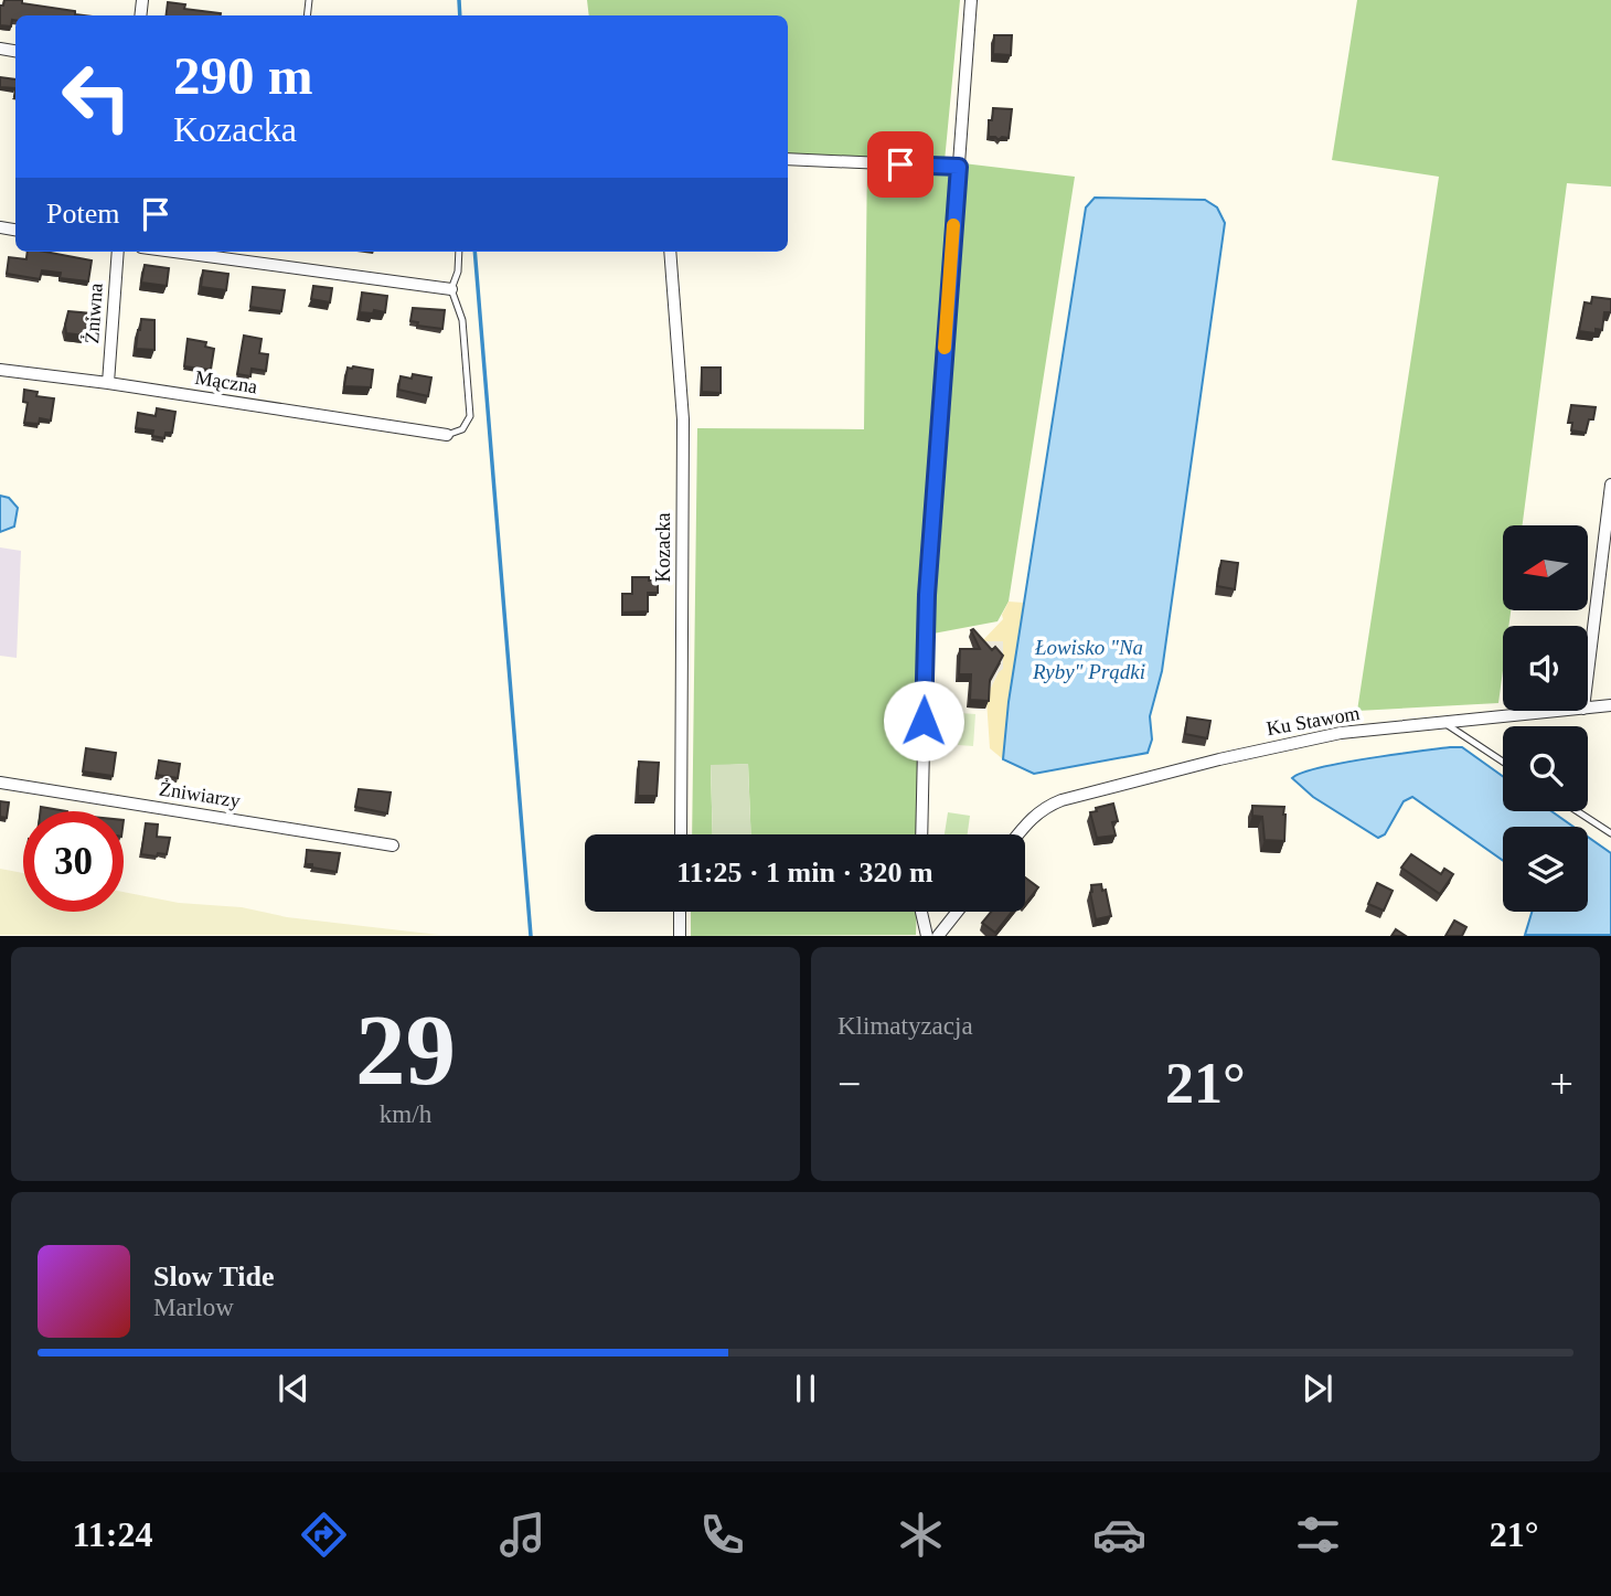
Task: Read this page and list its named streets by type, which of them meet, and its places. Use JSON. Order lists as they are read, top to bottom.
{
  "streets": {
    "street": [
      "Żniwna",
      "Mączna",
      "Kozacka",
      "Ku Stawom",
      "Żniwiarzy"
    ]
  },
  "crossings": [
    ["Żniwna", "Mączna"]
  ],
  "water": ["Łowisko \"Na Ryby\" Prądki"],
  "north": "left",
  "page": {
    "turn": ["290 m", "Kozacka"],
    "then": "Potem",
    "limit": "30",
    "trip": "11:25 · 1 min · 320 m",
    "tile": [
      ["29", "km/h"],
      "Klimatyzacja"
    ],
    "heat": ["−", "21°", "+"],
    "song": ["Slow Tide", "Marlow"],
    "tabs": ["11:24", "21°"]
  }
}
